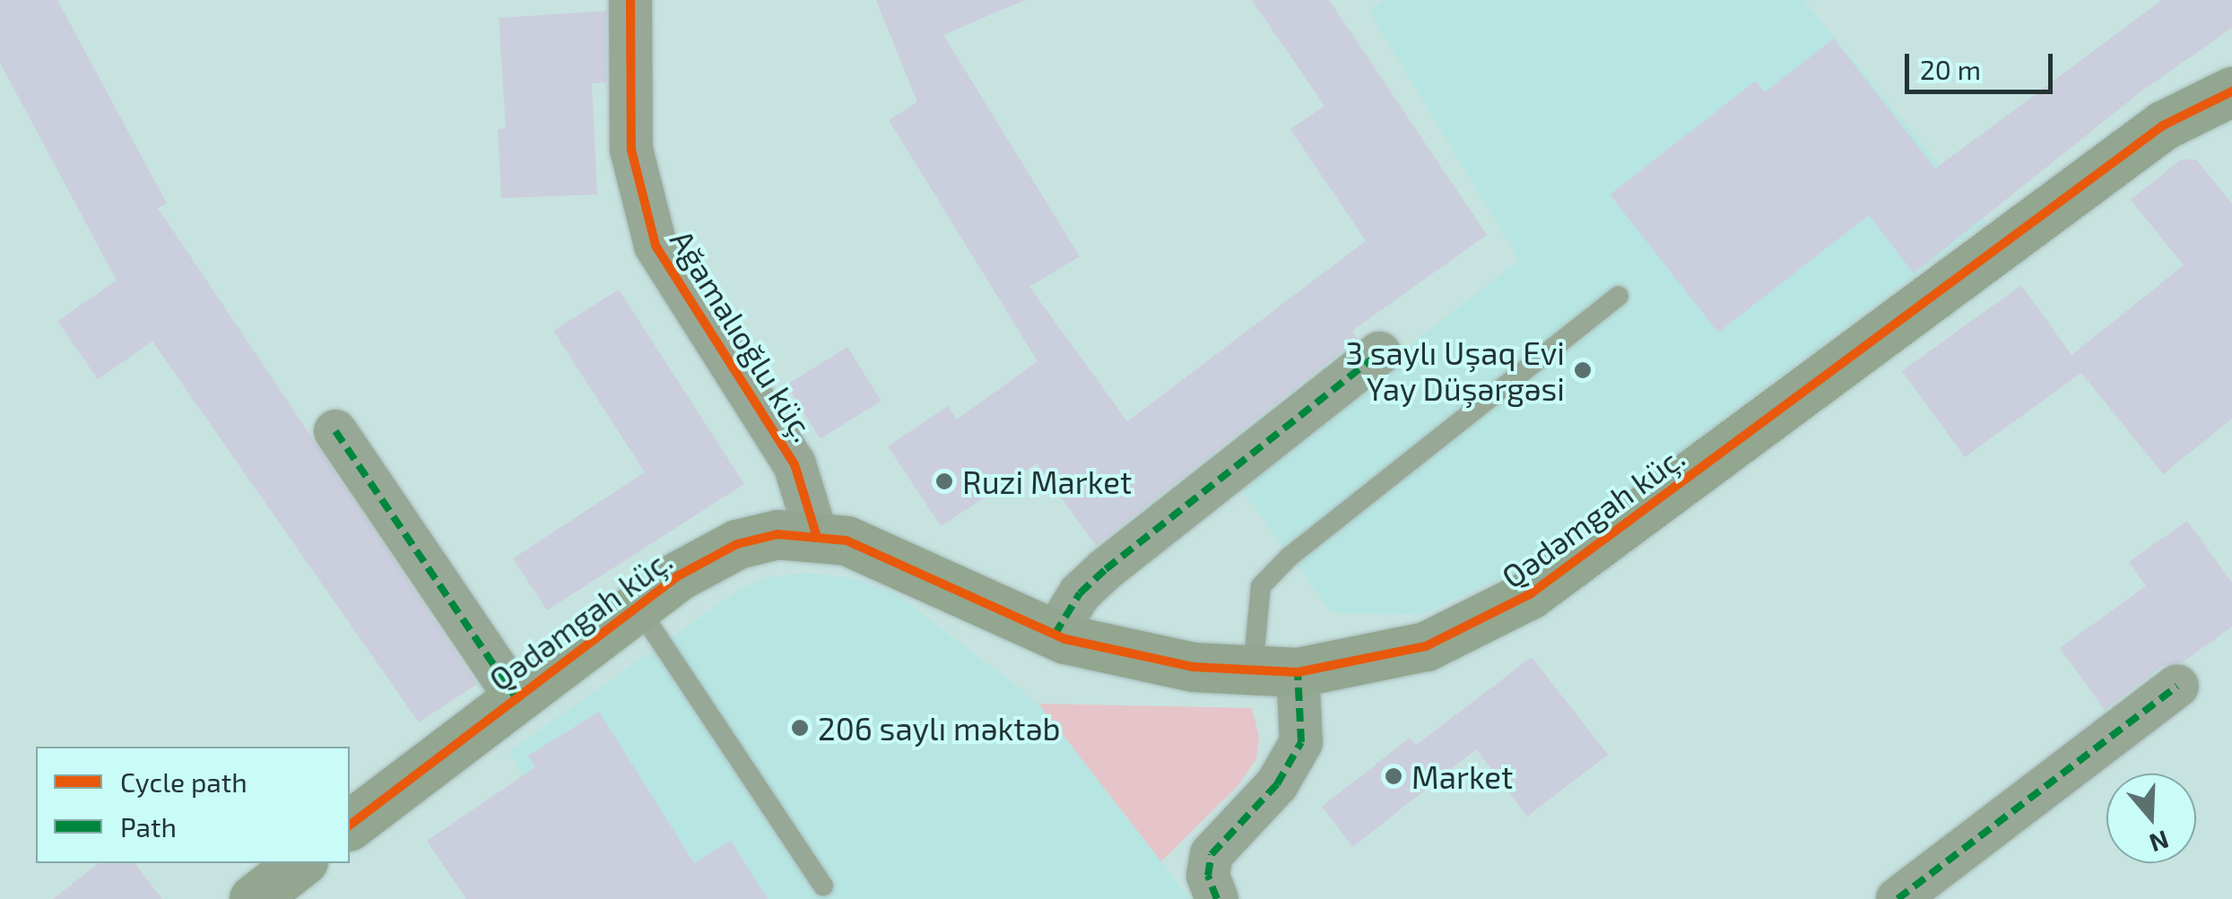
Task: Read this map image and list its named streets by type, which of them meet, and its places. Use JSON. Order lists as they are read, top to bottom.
{
  "streets": {
    "street": ["Ağamalıoğlu küç.", "Qədəmgah küç."]
  },
  "crossings": [
    ["Ağamalıoğlu küç.", "Qədəmgah küç."]
  ],
  "places": [
    "3 saylı Uşaq Evi Yay Düşərgəsi",
    "Ruzi Market",
    "206 saylı məktəb",
    "Market"
  ],
  "legend": ["Cycle path", "Path"],
  "scale_bar": "20 m",
  "north": "bottom"
}
